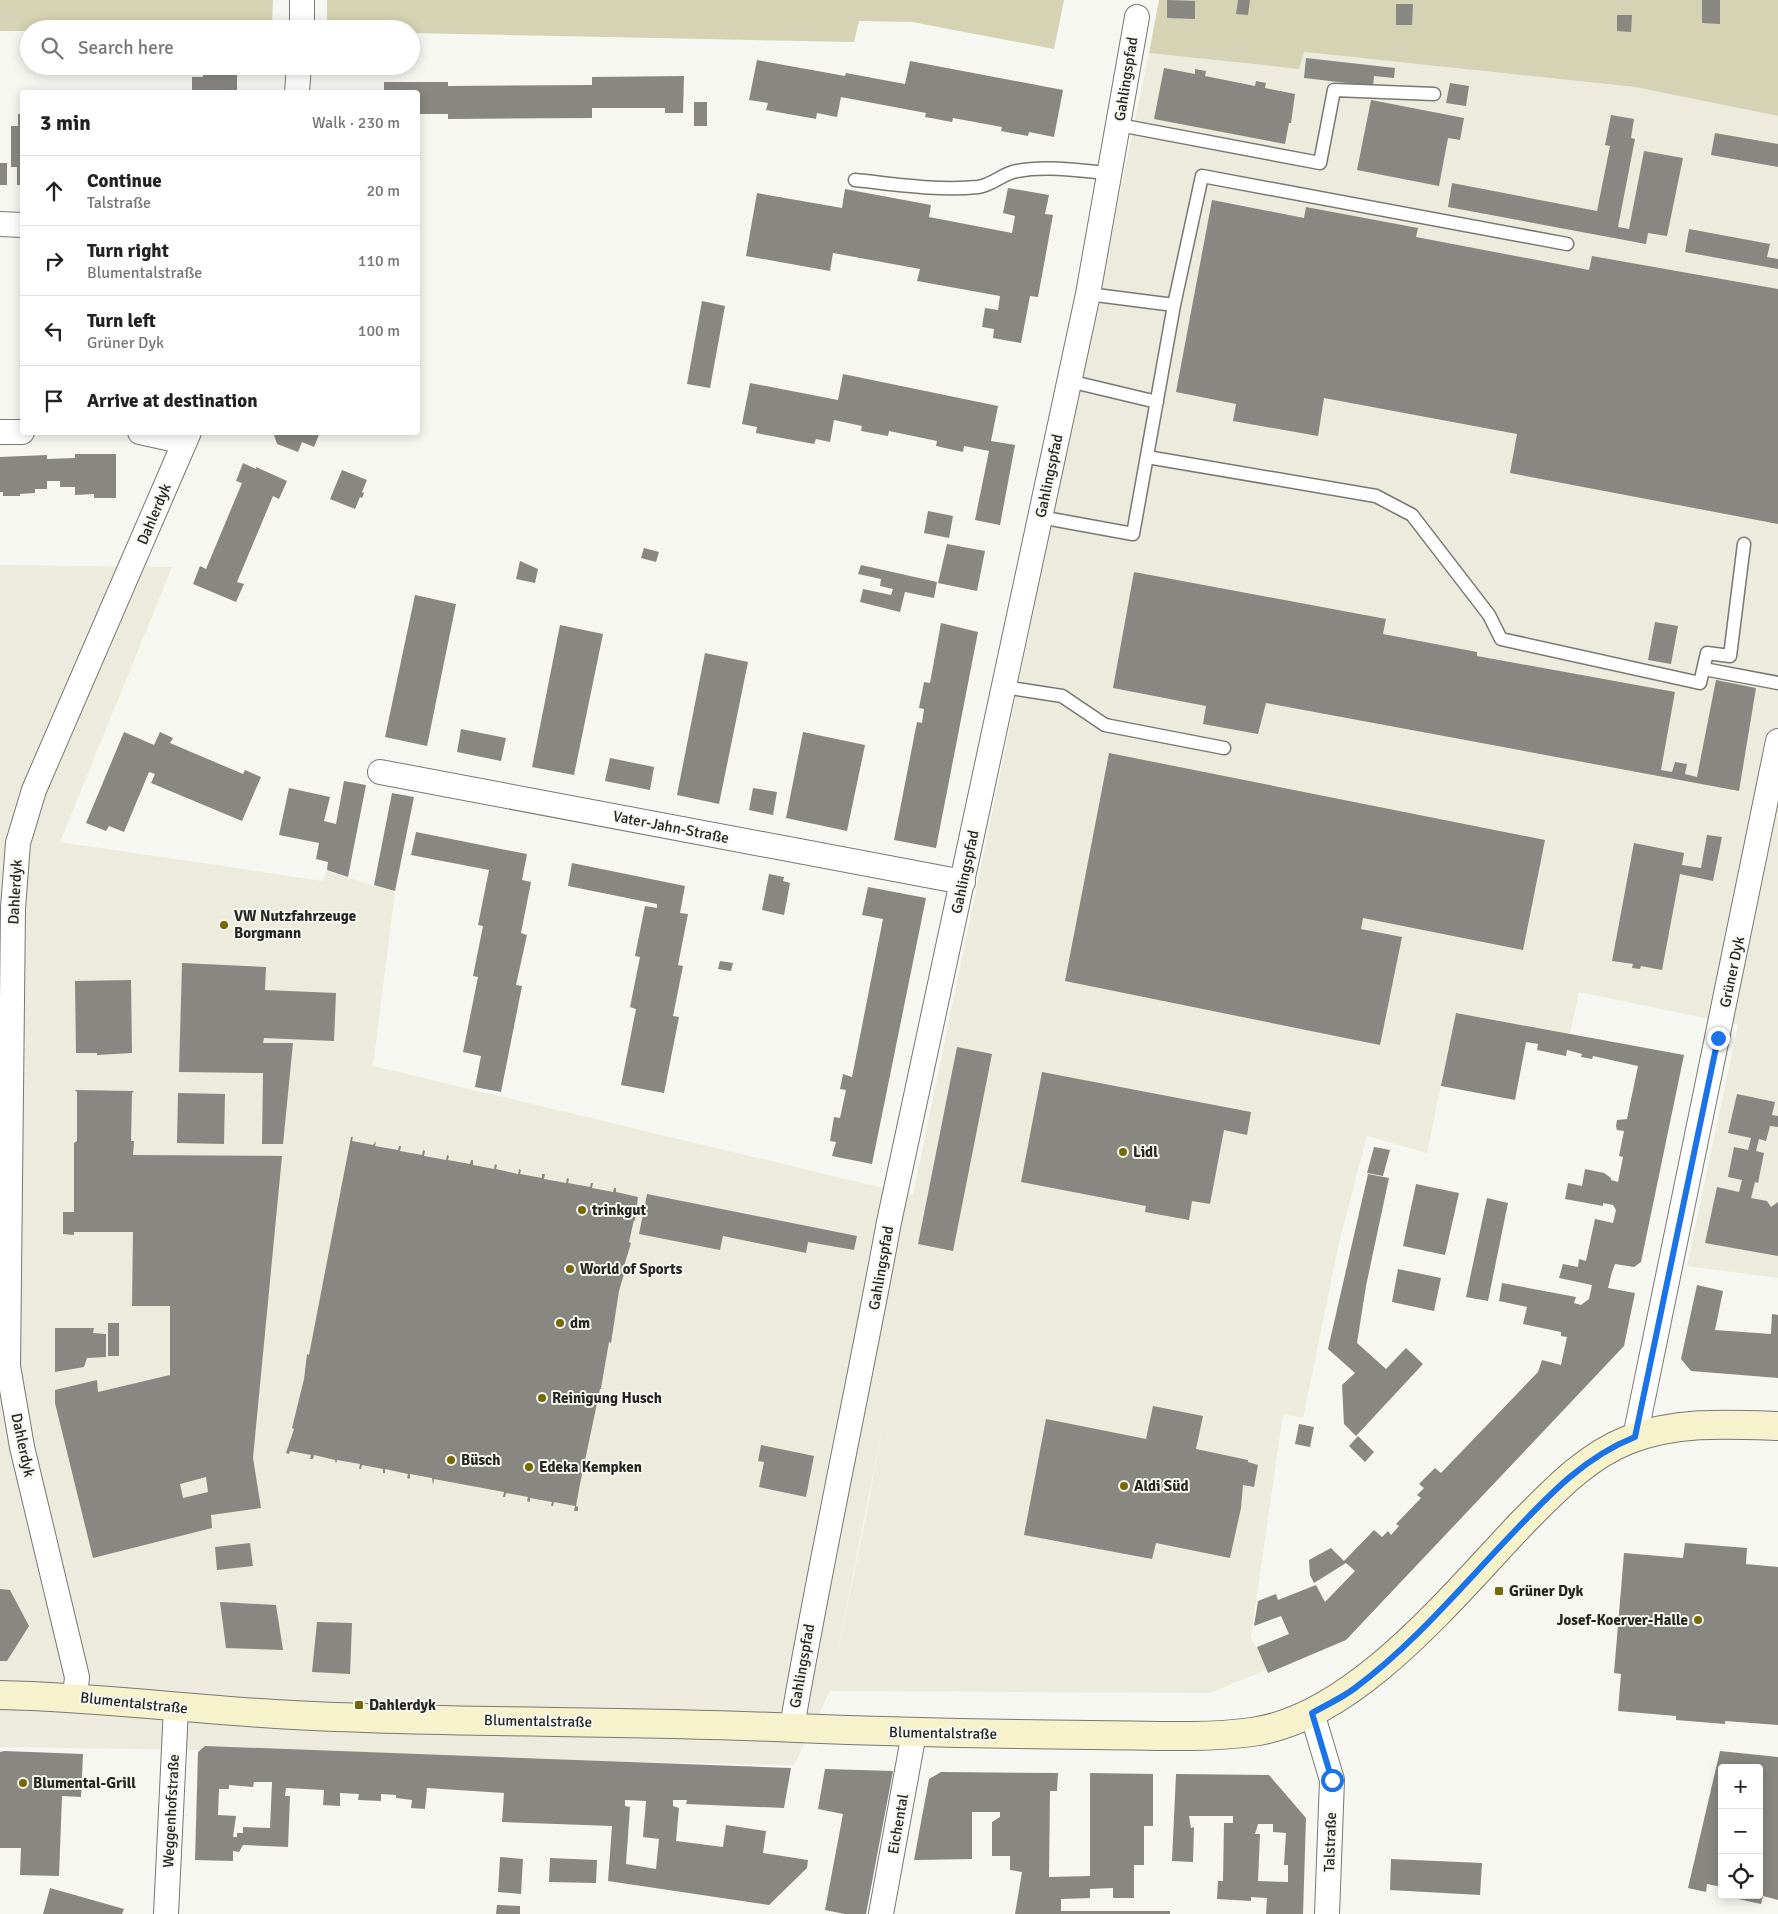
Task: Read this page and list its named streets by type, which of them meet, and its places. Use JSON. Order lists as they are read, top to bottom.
{
  "streets": {
    "main road": ["Blumentalstraße"],
    "street": [
      "Gahlingspfad",
      "Dahlerdyk",
      "Vater-Jahn-Straße",
      "Grüner Dyk",
      "Weggenhofstraße",
      "Eichental",
      "Talstraße"
    ]
  },
  "crossings": [
    ["Gahlingspfad", "Vater-Jahn-Straße"],
    ["Gahlingspfad", "Blumentalstraße"],
    ["Dahlerdyk", "Blumentalstraße"],
    ["Grüner Dyk", "Blumentalstraße"],
    ["Blumentalstraße", "Weggenhofstraße"],
    ["Blumentalstraße", "Eichental"],
    ["Blumentalstraße", "Talstraße"]
  ],
  "places": {
    "other": [
      "VW Nutzfahrzeuge Borgmann",
      "Lidl",
      "trinkgut",
      "World of Sports",
      "dm",
      "Reinigung Husch",
      "Büsch",
      "Edeka Kempken",
      "Aldi Süd",
      "Josef-Koerver-Halle",
      "Blumental-Grill"
    ],
    "transit": ["Grüner Dyk", "Dahlerdyk"]
  },
  "page": {
    "search": "Search here",
    "heading": ["3 min", "Walk · 230 m"],
    "list": [
      ["Continue", "Talstraße", "20 m"],
      ["Turn right", "Blumentalstraße", "110 m"],
      ["Turn left", "Grüner Dyk", "100 m"],
      "Arrive at destination"
    ],
    "map_buttons": ["+", "−"]
  }
}
